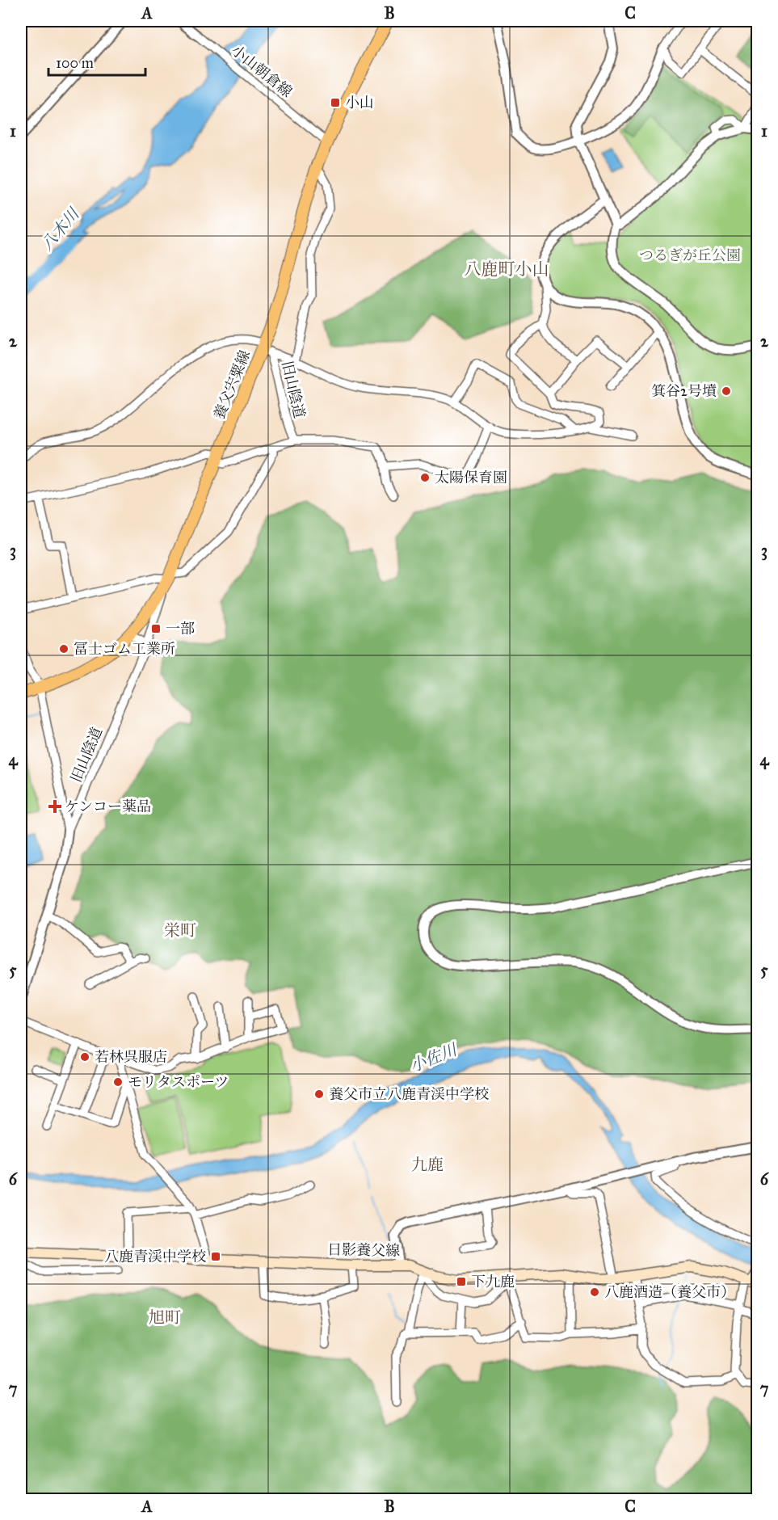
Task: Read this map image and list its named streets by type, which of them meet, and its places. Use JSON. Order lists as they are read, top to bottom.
{
  "streets": {
    "main road": ["養父宍粟線", "日影養父線"],
    "street": ["小山朝倉線", "旧山陰道"]
  },
  "crossings": [
    ["小山朝倉線", "養父宍粟線"],
    ["養父宍粟線", "旧山陰道"]
  ],
  "districts": [
    "八鹿町小山",
    "栄町",
    "九鹿",
    "旭町"
  ],
  "water": ["八木川", "小佐川"],
  "parks": ["つるぎが丘公園"],
  "places": {
    "transit": [
      "小山",
      "一部",
      "八鹿青渓中学校",
      "下九鹿"
    ],
    "other": [
      "箕谷2号墳",
      "太陽保育園",
      "冨士ゴム工業所",
      "若林呉服店",
      "モリタスポーツ",
      "養父市立八鹿青渓中学校",
      "八鹿酒造（養父市）"
    ],
    "health": ["ケンコー薬品"]
  },
  "scale_bar": "100 m",
  "grid": {
    "columns": ["A", "B", "C"],
    "rows": [
      "1",
      "2",
      "3",
      "4",
      "5",
      "6",
      "7"
    ]
  }
}
